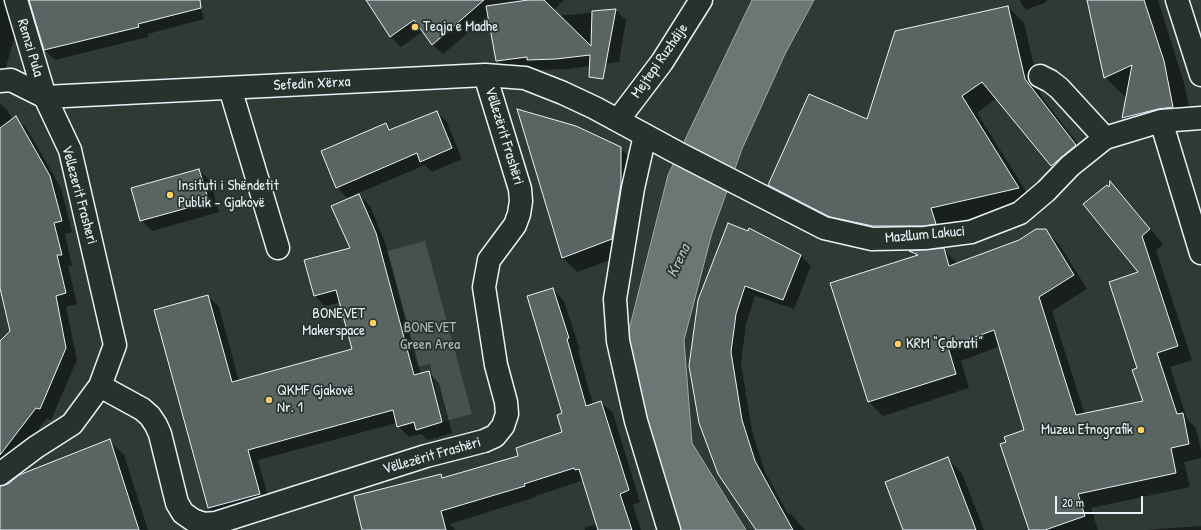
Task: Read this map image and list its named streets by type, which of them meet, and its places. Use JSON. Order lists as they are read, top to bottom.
{
  "streets": {
    "street": [
      "Remzi Pula",
      "Mejtepi Ruzhdije",
      "Sefedin Xërxa",
      "Vëllezërit Frashëri",
      "Vellezerit Frasheri",
      "Mazllum Lakuci"
    ]
  },
  "crossings": [
    ["Remzi Pula", "Sefedin Xërxa"],
    ["Remzi Pula", "Vellezerit Frasheri"],
    ["Mejtepi Ruzhdije", "Sefedin Xërxa"],
    ["Mejtepi Ruzhdije", "Mazllum Lakuci"],
    ["Sefedin Xërxa", "Vëllezërit Frashëri"],
    ["Sefedin Xërxa", "Vellezerit Frasheri"],
    ["Sefedin Xërxa", "Mazllum Lakuci"],
    ["Vëllezërit Frashëri", "Vellezerit Frasheri"]
  ],
  "water": ["Krena"],
  "parks": ["BONEVET Green Area"],
  "places": [
    "Teqja e Madhe",
    "Insituti i Shëndetit Publik - Gjakovë",
    "BONEVET Makerspace",
    "KRM “Çabrati”",
    "QKMF Gjakovë Nr. 1",
    "Muzeu Etnografik"
  ],
  "scale_bar": "20 m"
}
